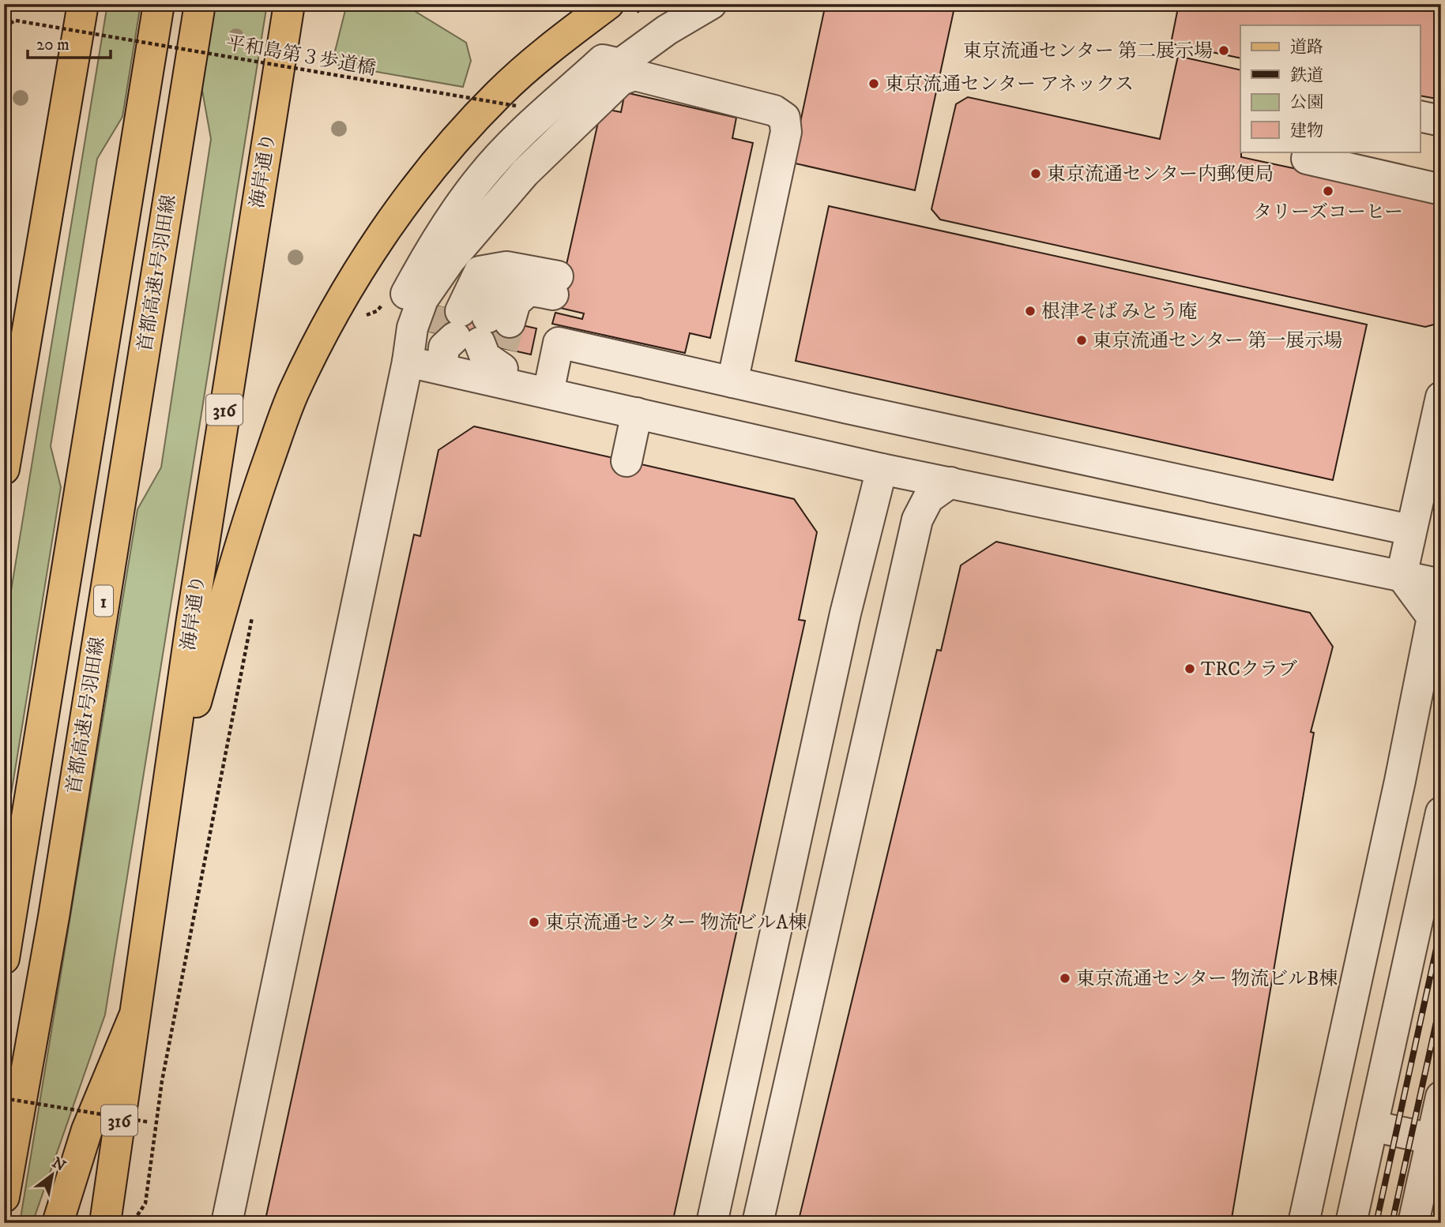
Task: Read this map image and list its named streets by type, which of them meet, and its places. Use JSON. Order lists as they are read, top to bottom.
{
  "streets": {
    "main road": [
      "海岸通り",
      "首都高速1号羽田線",
      "316",
      "1"
    ],
    "path": ["平和島第３歩道橋"]
  },
  "places": [
    "東京流通センター 第二展示場",
    "東京流通センター アネックス",
    "東京流通センター内郵便局",
    "タリーズコーヒー",
    "根津そば みとう庵",
    "東京流通センター 第一展示場",
    "TRCクラブ",
    "東京流通センター 物流ビルA棟",
    "東京流通センター 物流ビルB棟"
  ],
  "legend": [
    "道路",
    "鉄道",
    "公園",
    "建物"
  ],
  "scale_bar": "20 m",
  "north": "top right"
}
